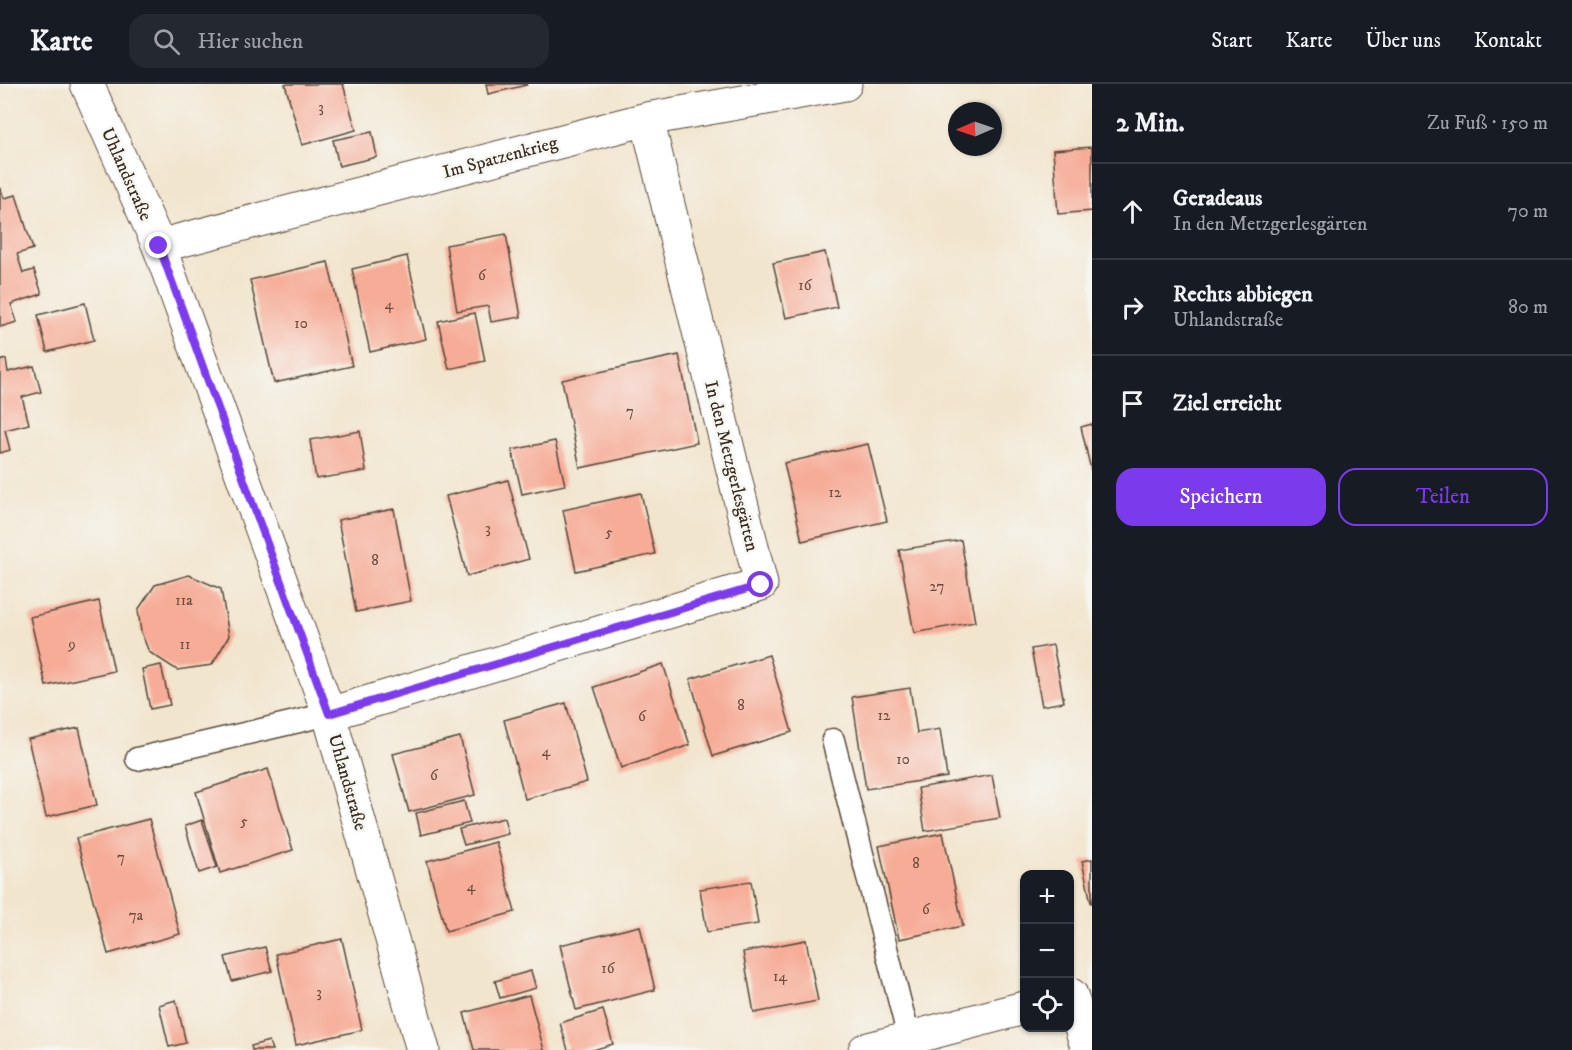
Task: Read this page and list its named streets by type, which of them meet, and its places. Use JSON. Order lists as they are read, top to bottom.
{
  "streets": {
    "street": ["Im Spatzenkrieg", "Uhlandstraße", "In den Metzgerlesgärten"]
  },
  "crossings": [
    ["Im Spatzenkrieg", "Uhlandstraße"],
    ["Im Spatzenkrieg", "In den Metzgerlesgärten"],
    ["Uhlandstraße", "In den Metzgerlesgärten"]
  ],
  "house_numbers": [
    "3",
    "6",
    "16",
    "4",
    "10",
    "7",
    "12",
    "3",
    "5",
    "8",
    "27",
    "11a",
    "9",
    "11",
    "8",
    "12",
    "6",
    "4",
    "10",
    "6",
    "5",
    "7",
    "8",
    "4",
    "6",
    "7a",
    "16",
    "14",
    "3"
  ],
  "north": "left",
  "page": {
    "header": "Karte",
    "search": "Hier suchen",
    "nav": [
      "Start",
      "Karte",
      "Über uns",
      "Kontakt"
    ],
    "heading": ["2 Min.", "Zu Fuß · 150 m"],
    "list": [
      ["Geradeaus", "In den Metzgerlesgärten", "70 m"],
      ["Rechts abbiegen", "Uhlandstraße", "80 m"],
      "Ziel erreicht"
    ],
    "buttons": ["Speichern", "Teilen"],
    "map_buttons": ["+", "−"]
  }
}
